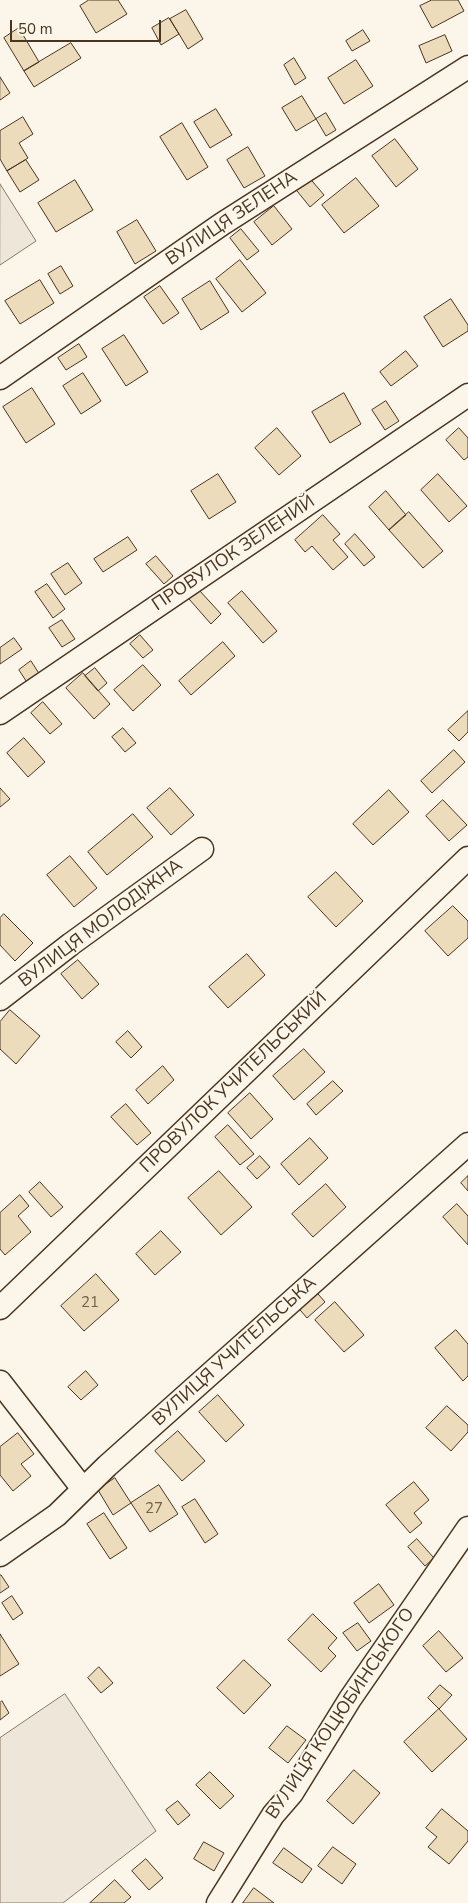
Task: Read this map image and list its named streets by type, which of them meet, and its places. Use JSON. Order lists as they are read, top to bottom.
{
  "streets": {
    "street": [
      "ВУЛИЦЯ ЗЕЛЕНА",
      "ПРОВУЛОК ЗЕЛЕНИЙ",
      "ВУЛИЦЯ МОЛОДІЖНА",
      "ПРОВУЛОК УЧИТЕЛЬСЬКИЙ",
      "ВУЛИЦЯ УЧИТЕЛЬСЬКА",
      "ВУЛИЦЯ КОЦЮБИНСЬКОГО"
    ]
  },
  "house_numbers": ["21", "27"],
  "scale_bar": "50 m"
}
